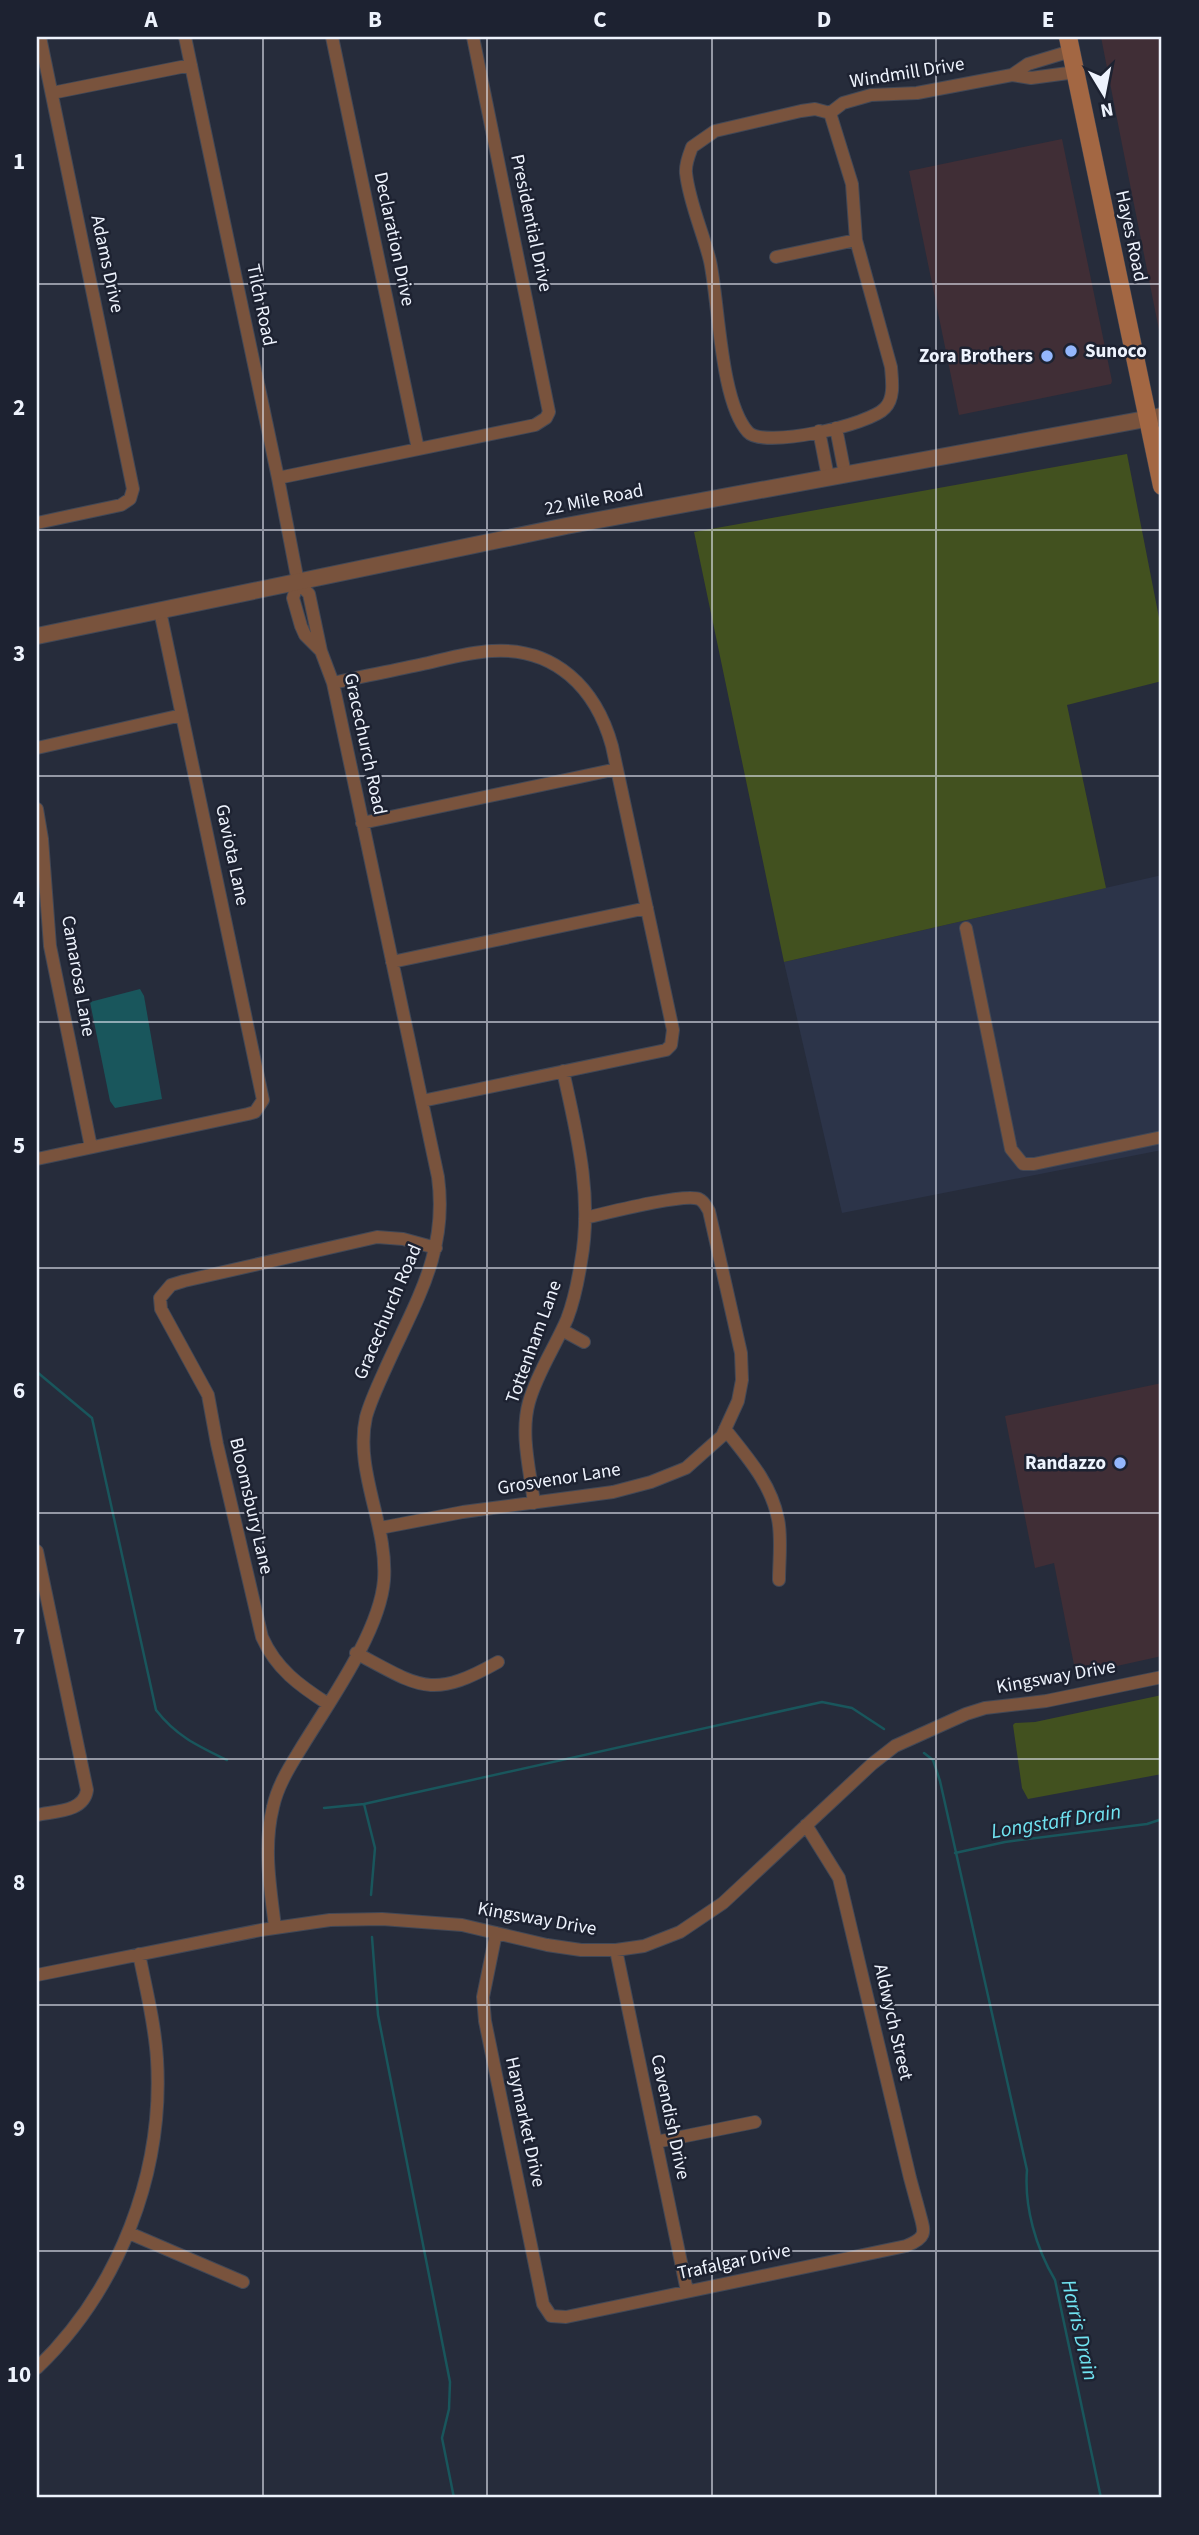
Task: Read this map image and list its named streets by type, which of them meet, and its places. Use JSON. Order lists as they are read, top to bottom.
{
  "streets": {
    "main road": ["Hayes Road"],
    "street": [
      "Windmill Drive",
      "Presidential Drive",
      "Declaration Drive",
      "Adams Drive",
      "Tilch Road",
      "22 Mile Road",
      "Gracechurch Road",
      "Gaviota Lane",
      "Camarosa Lane",
      "Tottenham Lane",
      "Grosvenor Lane",
      "Bloomsbury Lane",
      "Kingsway Drive",
      "Aldwych Street",
      "Cavendish Drive",
      "Haymarket Drive",
      "Trafalgar Drive"
    ]
  },
  "crossings": [
    ["Windmill Drive", "Hayes Road"],
    ["Presidential Drive", "Declaration Drive"],
    ["Hayes Road", "22 Mile Road"],
    ["Tilch Road", "22 Mile Road"],
    ["Tilch Road", "Gracechurch Road"],
    ["22 Mile Road", "Gracechurch Road"],
    ["22 Mile Road", "Gaviota Lane"],
    ["Gracechurch Road", "Grosvenor Lane"],
    ["Gracechurch Road", "Bloomsbury Lane"],
    ["Gracechurch Road", "Kingsway Drive"],
    ["Gaviota Lane", "Camarosa Lane"],
    ["Tottenham Lane", "Grosvenor Lane"],
    ["Kingsway Drive", "Aldwych Street"],
    ["Kingsway Drive", "Cavendish Drive"],
    ["Kingsway Drive", "Haymarket Drive"],
    ["Aldwych Street", "Trafalgar Drive"],
    ["Cavendish Drive", "Trafalgar Drive"],
    ["Haymarket Drive", "Trafalgar Drive"]
  ],
  "water": ["Longstaff Drain", "Harris Drain"],
  "places": ["Sunoco", "Zora Brothers", "Randazzo"],
  "north": "bottom",
  "grid": {
    "columns": [
      "A",
      "B",
      "C",
      "D",
      "E"
    ],
    "rows": [
      "1",
      "2",
      "3",
      "4",
      "5",
      "6",
      "7",
      "8",
      "9",
      "10"
    ]
  }
}
